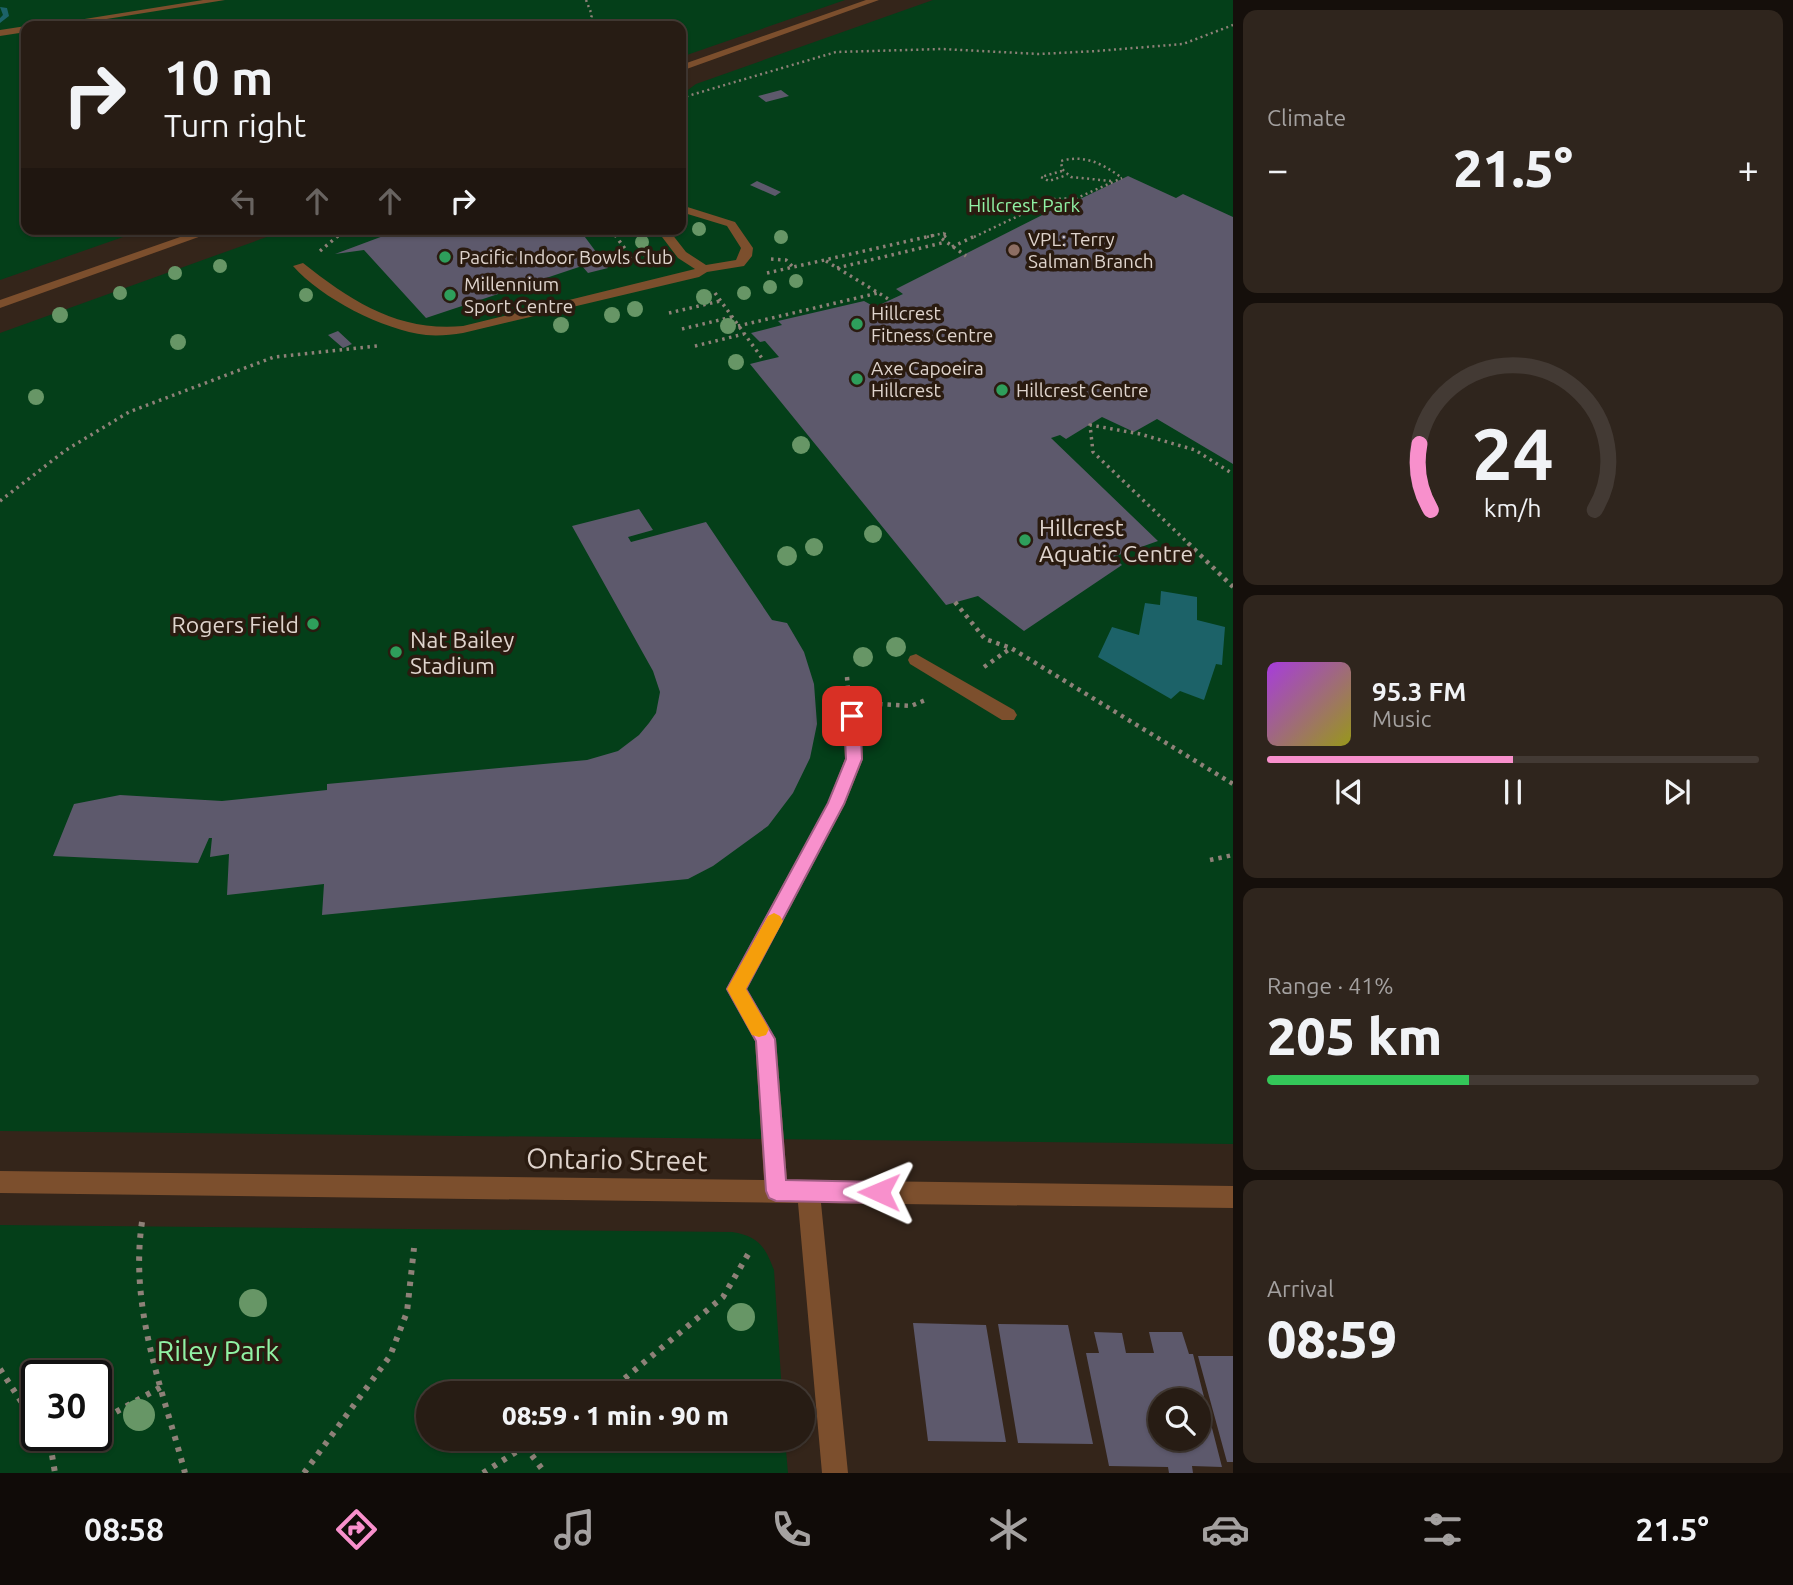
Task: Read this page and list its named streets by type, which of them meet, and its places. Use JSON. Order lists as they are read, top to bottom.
{
  "streets": {
    "street": ["Ontario Street"]
  },
  "parks": ["Hillcrest Park", "Riley Park"],
  "places": [
    "VPL: Terry Salman Branch",
    "Pacific Indoor Bowls Club",
    "Millennium Sport Centre",
    "Hillcrest Fitness Centre",
    "Axe Capoeira Hillcrest",
    "Hillcrest Centre",
    "Hillcrest Aquatic Centre",
    "Rogers Field",
    "Nat Bailey Stadium"
  ],
  "page": {
    "tile": [
      "Climate",
      ["Range · 41%", "205 km"],
      ["Arrival", "08:59"]
    ],
    "turn": ["10 m", "Turn right"],
    "heat": ["−", "21.5°", "+"],
    "song": ["95.3 FM", "Music"],
    "limit": "30",
    "trip": "08:59 · 1 min · 90 m",
    "tabs": ["08:58", "21.5°"],
    "gauge": ["24", "km/h"]
  }
}
